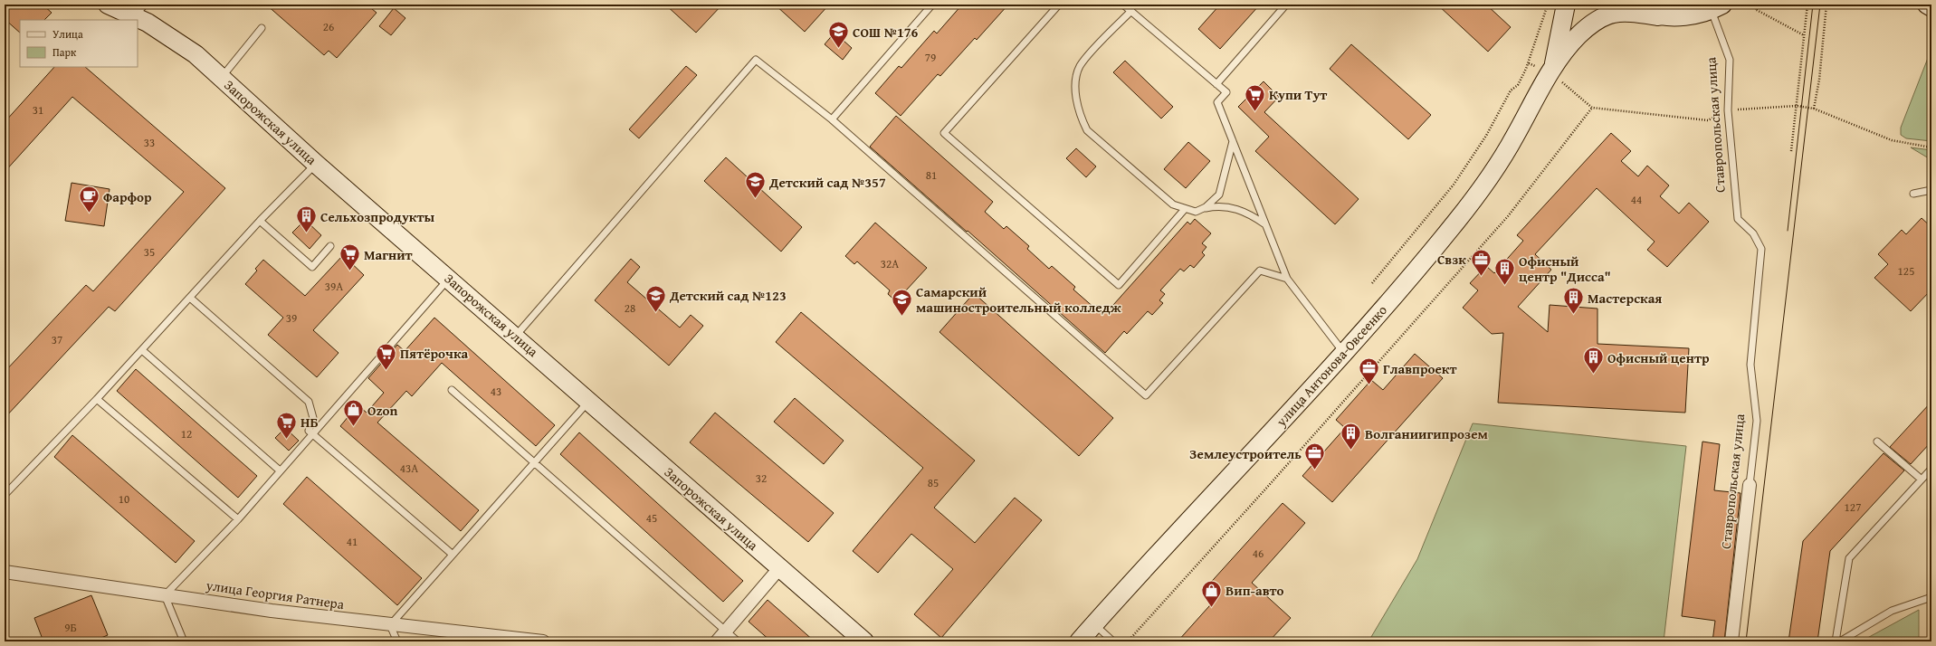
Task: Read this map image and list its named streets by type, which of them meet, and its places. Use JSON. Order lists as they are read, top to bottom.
{
  "streets": {
    "main road": ["Запорожская улица", "улица Антонова-Овсеенко"],
    "street": ["Ставропольская улица", "улица Георгия Ратнера"]
  },
  "places": {
    "school or university": [
      "СОШ №176",
      "Детский сад №357",
      "Детский сад №123",
      "Самарский машиностроительный колледж"
    ],
    "supermarket": [
      "Купи Тут",
      "Магнит",
      "Пятёрочка",
      "НБ"
    ],
    "cafe": ["Фарфор"],
    "building": [
      "Сельхозпродукты",
      "Офисный центр \"Дисса\"",
      "Мастерская",
      "Офисный центр",
      "Волганиигипрозем"
    ],
    "office": ["Свзк", "Главпроект", "Землеустроитель"],
    "shop": ["Ozon", "Вип-авто"]
  },
  "house_numbers": [
    "26",
    "79",
    "31",
    "33",
    "81",
    "44",
    "35",
    "32А",
    "125",
    "39А",
    "28",
    "39",
    "37",
    "43",
    "12",
    "43А",
    "32",
    "85",
    "10",
    "127",
    "45",
    "41",
    "46",
    "9Б"
  ],
  "legend": ["Улица", "Парк"]
}
